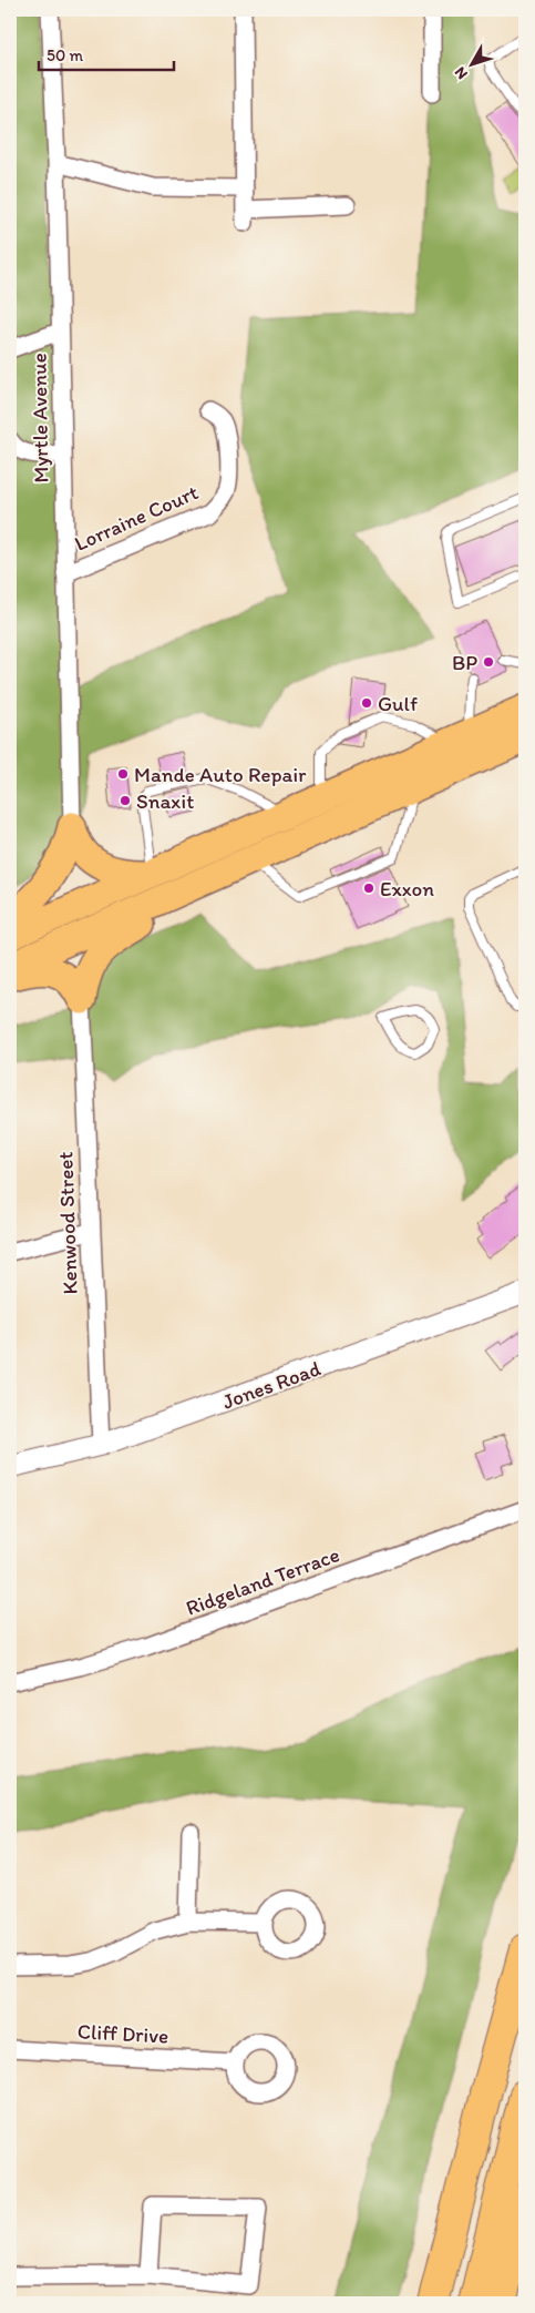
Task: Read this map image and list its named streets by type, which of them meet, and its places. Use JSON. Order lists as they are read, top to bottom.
{
  "streets": {
    "street": [
      "Myrtle Avenue",
      "Lorraine Court",
      "Kenwood Street",
      "Jones Road",
      "Ridgeland Terrace",
      "Cliff Drive"
    ]
  },
  "crossings": [
    ["Myrtle Avenue", "Lorraine Court"],
    ["Kenwood Street", "Jones Road"]
  ],
  "places": [
    "BP",
    "Gulf",
    "Mande Auto Repair",
    "Snaxit",
    "Exxon"
  ],
  "scale_bar": "50 m",
  "north": "bottom left"
}
